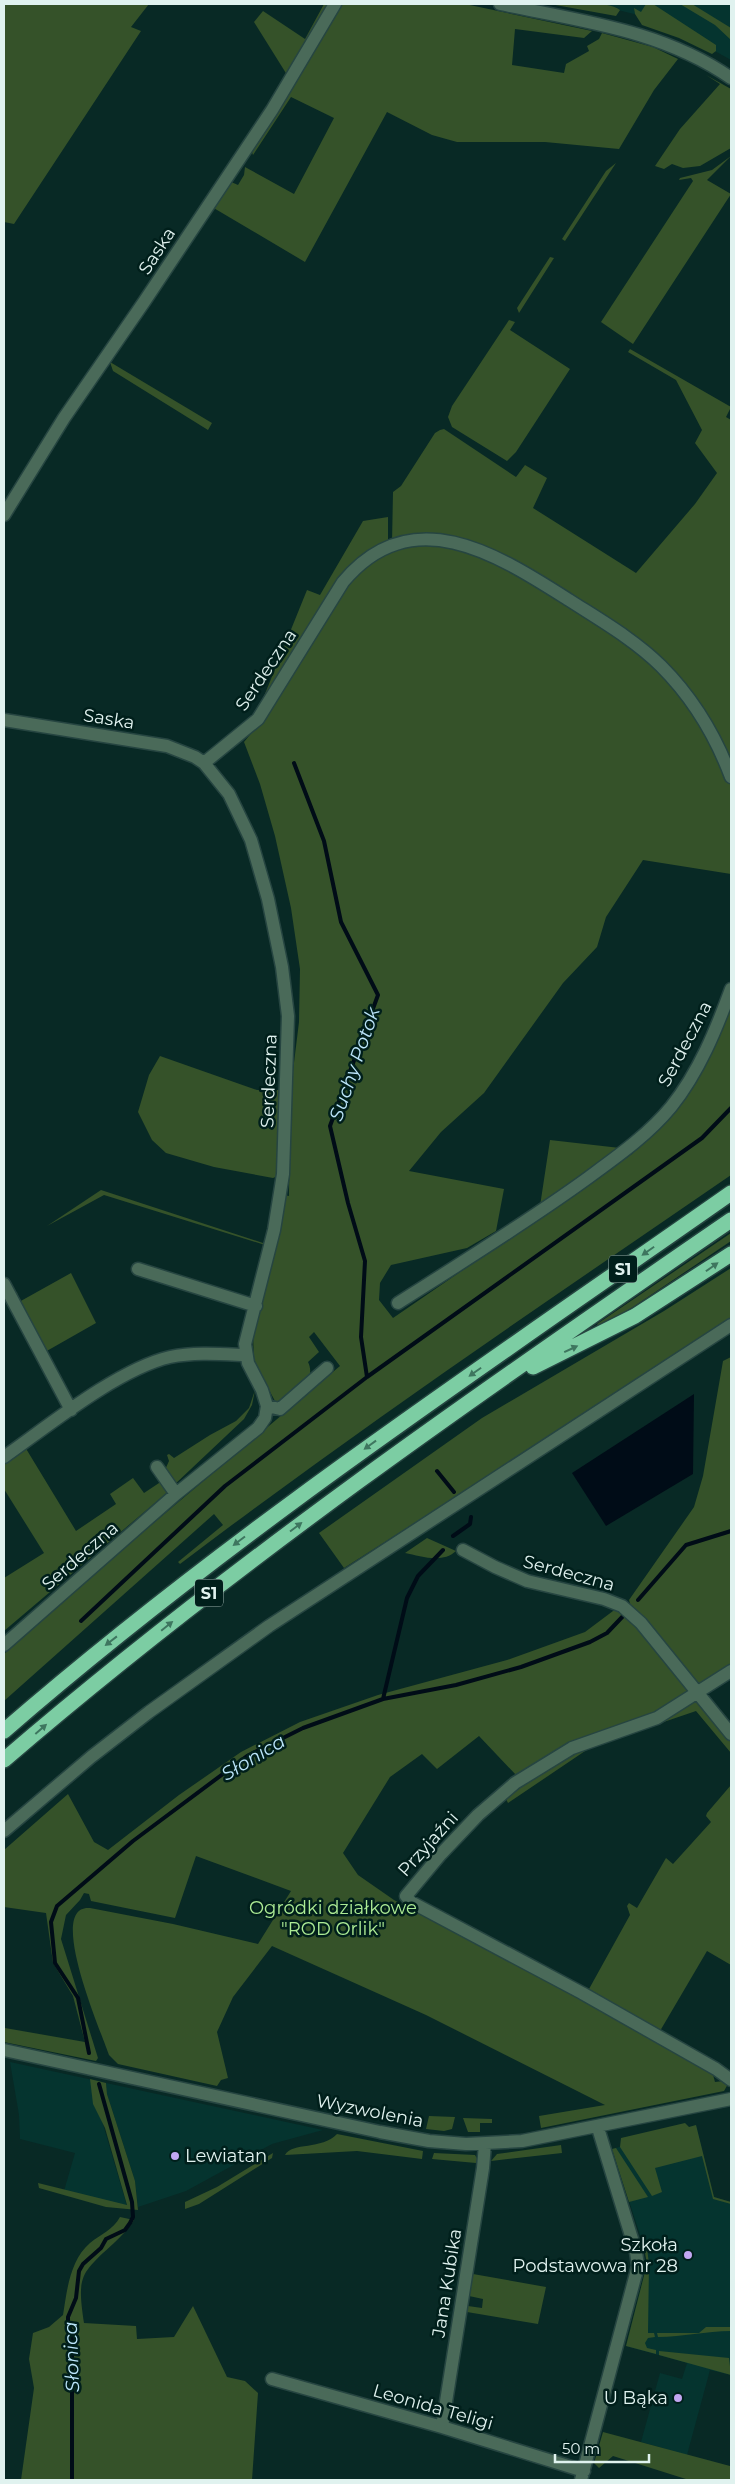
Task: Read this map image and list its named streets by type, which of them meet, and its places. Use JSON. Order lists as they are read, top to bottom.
{
  "streets": {
    "highway": ["S1"],
    "street": [
      "Saska",
      "Serdeczna",
      "Przyjaźni",
      "Wyzwolenia",
      "Jana Kubika",
      "Leonida Teligi"
    ]
  },
  "crossings": [
    ["Saska", "Serdeczna"],
    ["Serdeczna", "Przyjaźni"],
    ["Wyzwolenia", "Jana Kubika"],
    ["Jana Kubika", "Leonida Teligi"]
  ],
  "water": ["Suchy Potok", "Słonica"],
  "parks": ["Ogródki działkowe \"ROD Orlik\""],
  "places": ["Lewiatan", "Szkoła Podstawowa nr 28", "U Bąka"],
  "scale_bar": "50 m"
}
